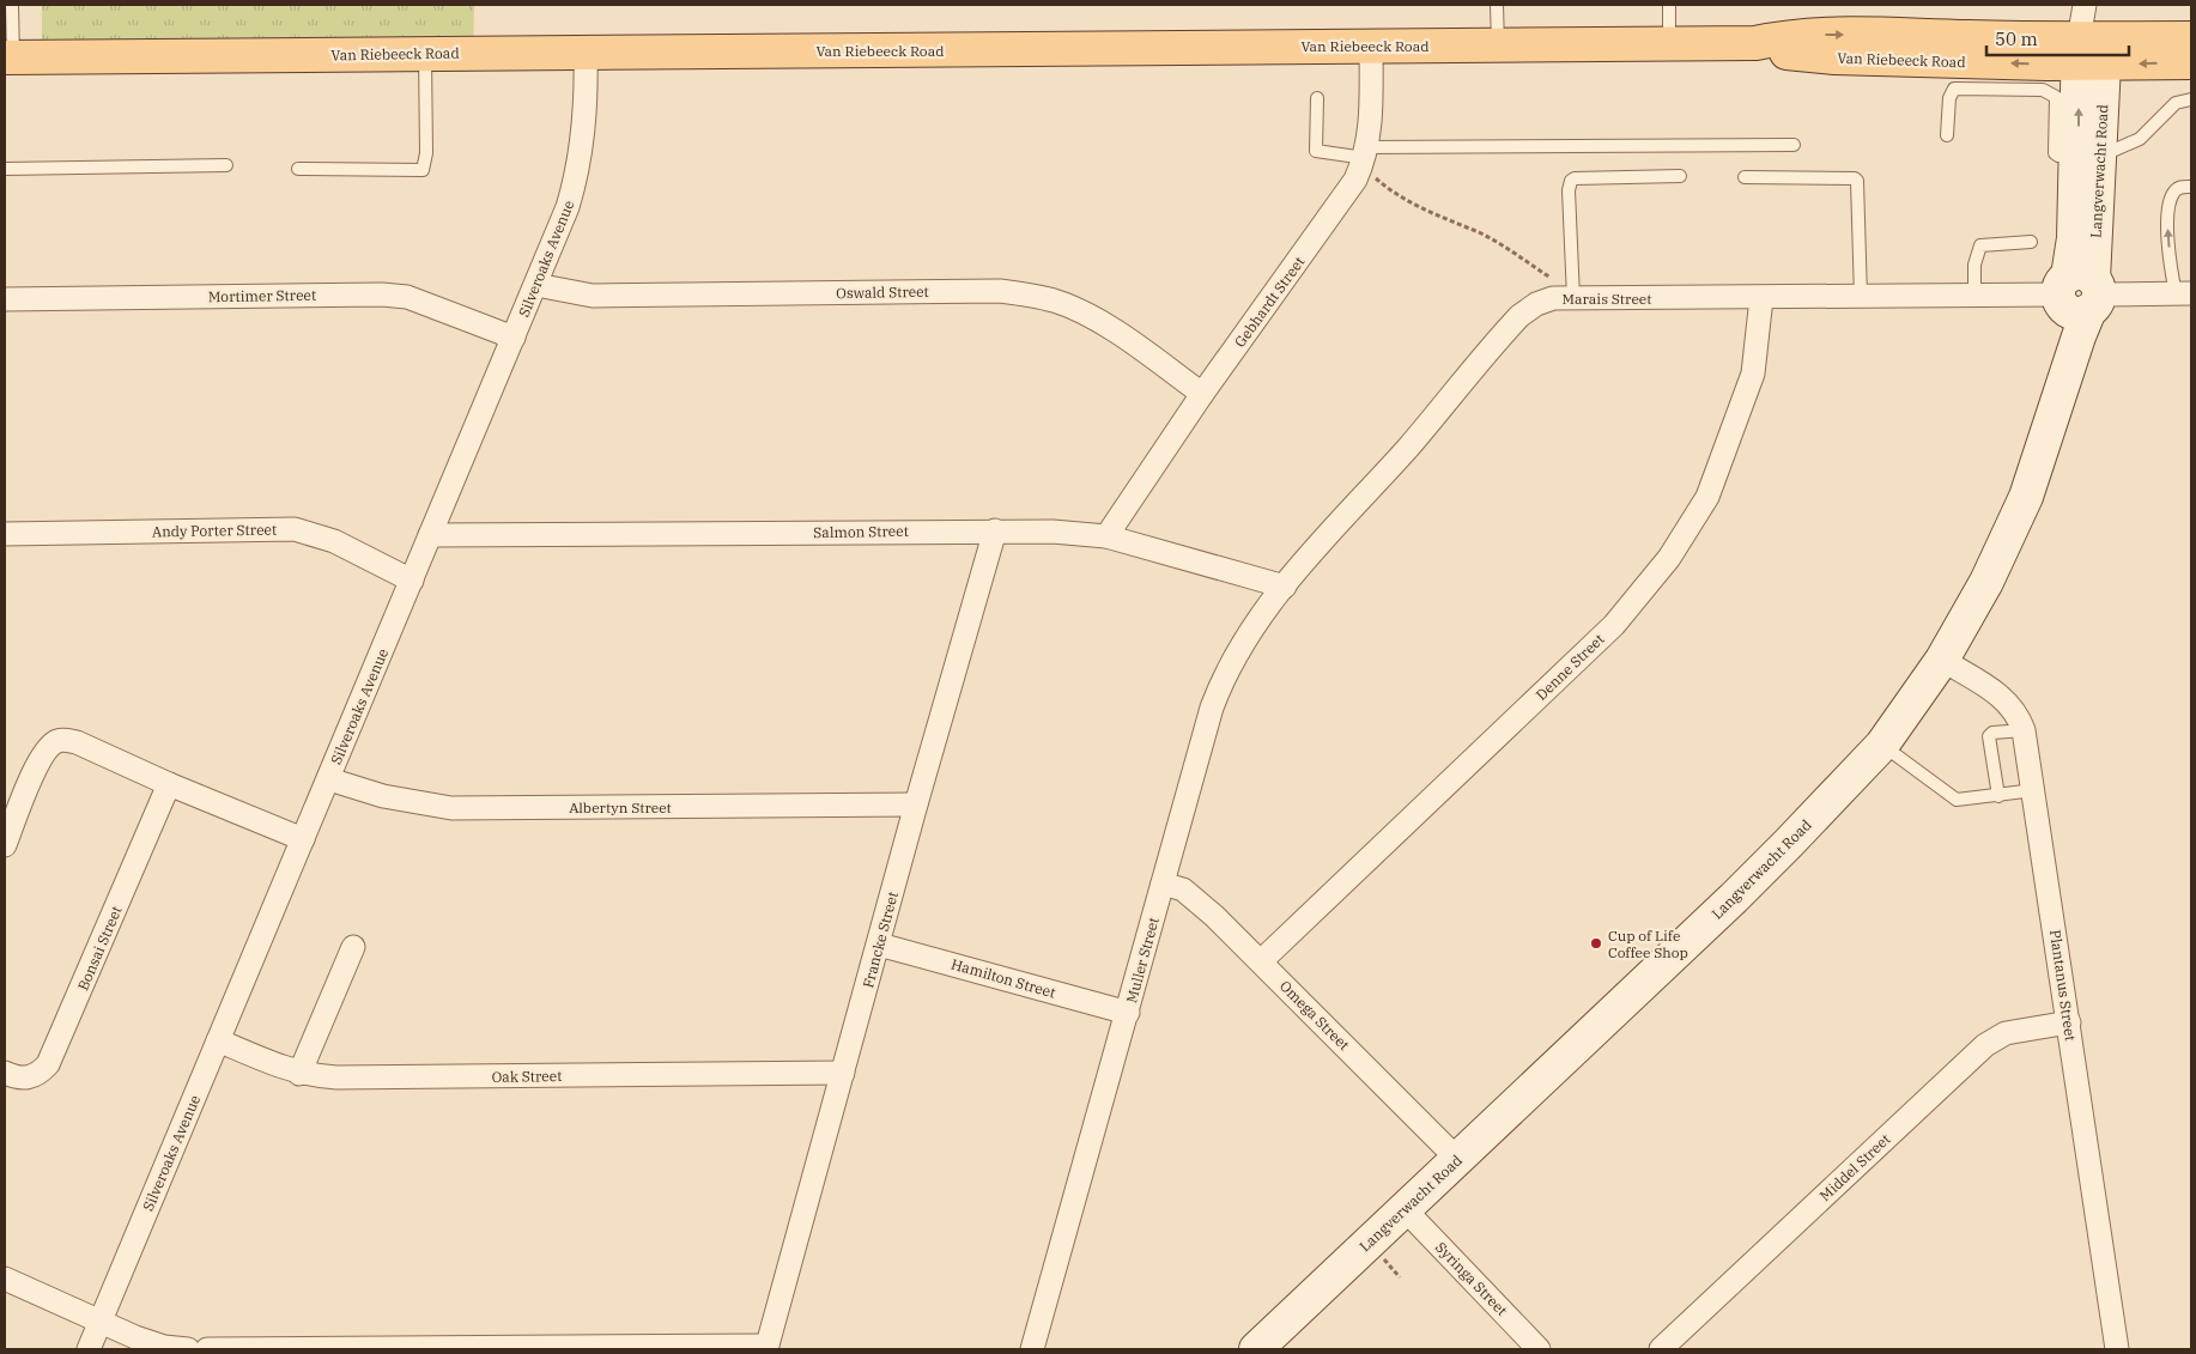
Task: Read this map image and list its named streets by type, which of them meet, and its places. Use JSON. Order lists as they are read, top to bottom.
{
  "streets": {
    "main road": ["Van Riebeeck Road"],
    "street": [
      "Langverwacht Road",
      "Silveroaks Avenue",
      "Oswald Street",
      "Mortimer Street",
      "Marais Street",
      "Gebhardt Street",
      "Andy Porter Street",
      "Salmon Street",
      "Denne Street",
      "Albertyn Street",
      "Francke Street",
      "Bonsai Street",
      "Muller Street",
      "Hamilton Street",
      "Plantanus Street",
      "Omega Street",
      "Oak Street",
      "Middel Street",
      "Syringa Street"
    ]
  },
  "crossings": [
    ["Van Riebeeck Road", "Langverwacht Road"],
    ["Van Riebeeck Road", "Silveroaks Avenue"],
    ["Van Riebeeck Road", "Gebhardt Street"],
    ["Langverwacht Road", "Marais Street"],
    ["Langverwacht Road", "Plantanus Street"],
    ["Langverwacht Road", "Omega Street"],
    ["Langverwacht Road", "Syringa Street"],
    ["Silveroaks Avenue", "Oswald Street"],
    ["Silveroaks Avenue", "Mortimer Street"],
    ["Silveroaks Avenue", "Andy Porter Street"],
    ["Silveroaks Avenue", "Salmon Street"],
    ["Silveroaks Avenue", "Albertyn Street"],
    ["Silveroaks Avenue", "Oak Street"],
    ["Oswald Street", "Gebhardt Street"],
    ["Marais Street", "Salmon Street"],
    ["Marais Street", "Denne Street"],
    ["Marais Street", "Muller Street"],
    ["Gebhardt Street", "Salmon Street"],
    ["Salmon Street", "Francke Street"],
    ["Salmon Street", "Muller Street"],
    ["Denne Street", "Omega Street"],
    ["Albertyn Street", "Francke Street"],
    ["Francke Street", "Hamilton Street"],
    ["Francke Street", "Oak Street"],
    ["Muller Street", "Hamilton Street"],
    ["Muller Street", "Omega Street"],
    ["Plantanus Street", "Middel Street"]
  ],
  "places": ["Cup of Life Coffee Shop"],
  "scale_bar": "50 m"
}
